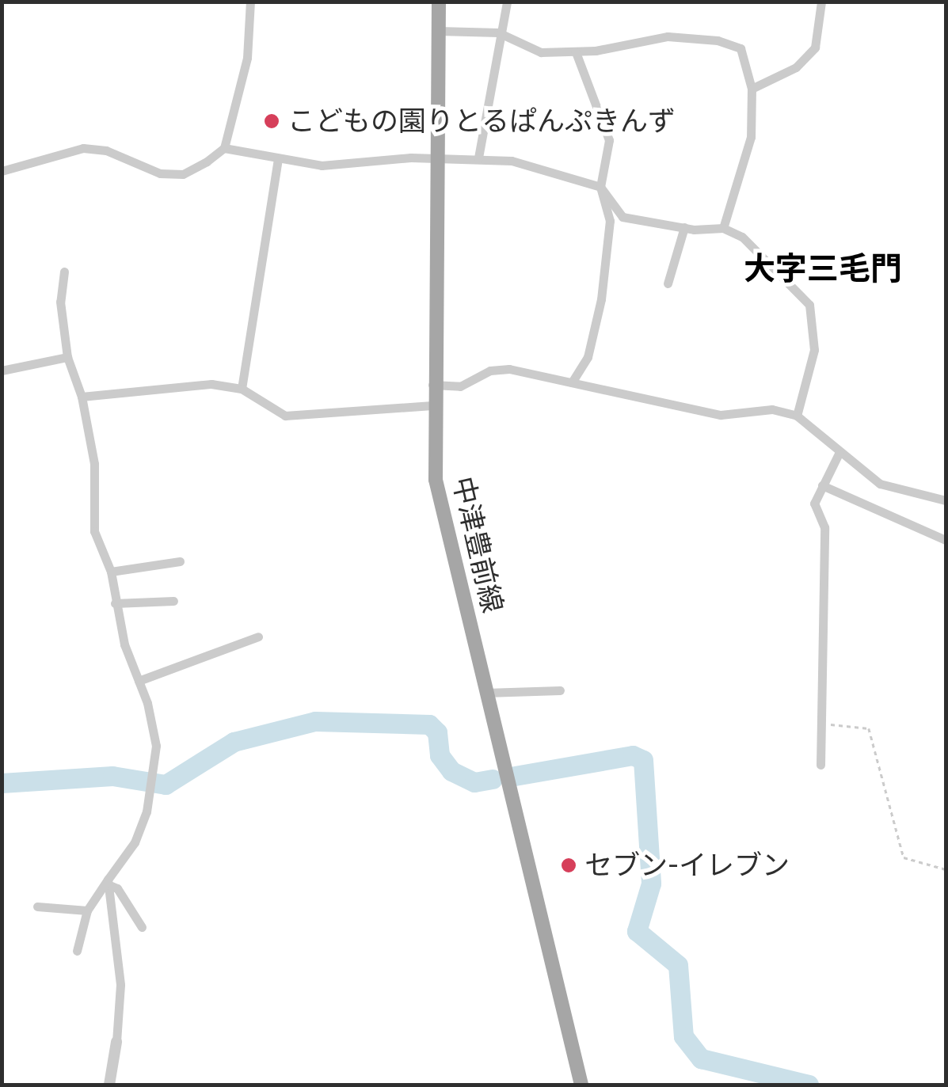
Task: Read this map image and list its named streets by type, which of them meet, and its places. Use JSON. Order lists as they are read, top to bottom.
{
  "streets": {
    "main road": ["中津豊前線"]
  },
  "districts": ["大字三毛門"],
  "places": ["こどもの園りとるぱんぷきんず", "セブン-イレブン"]
}
